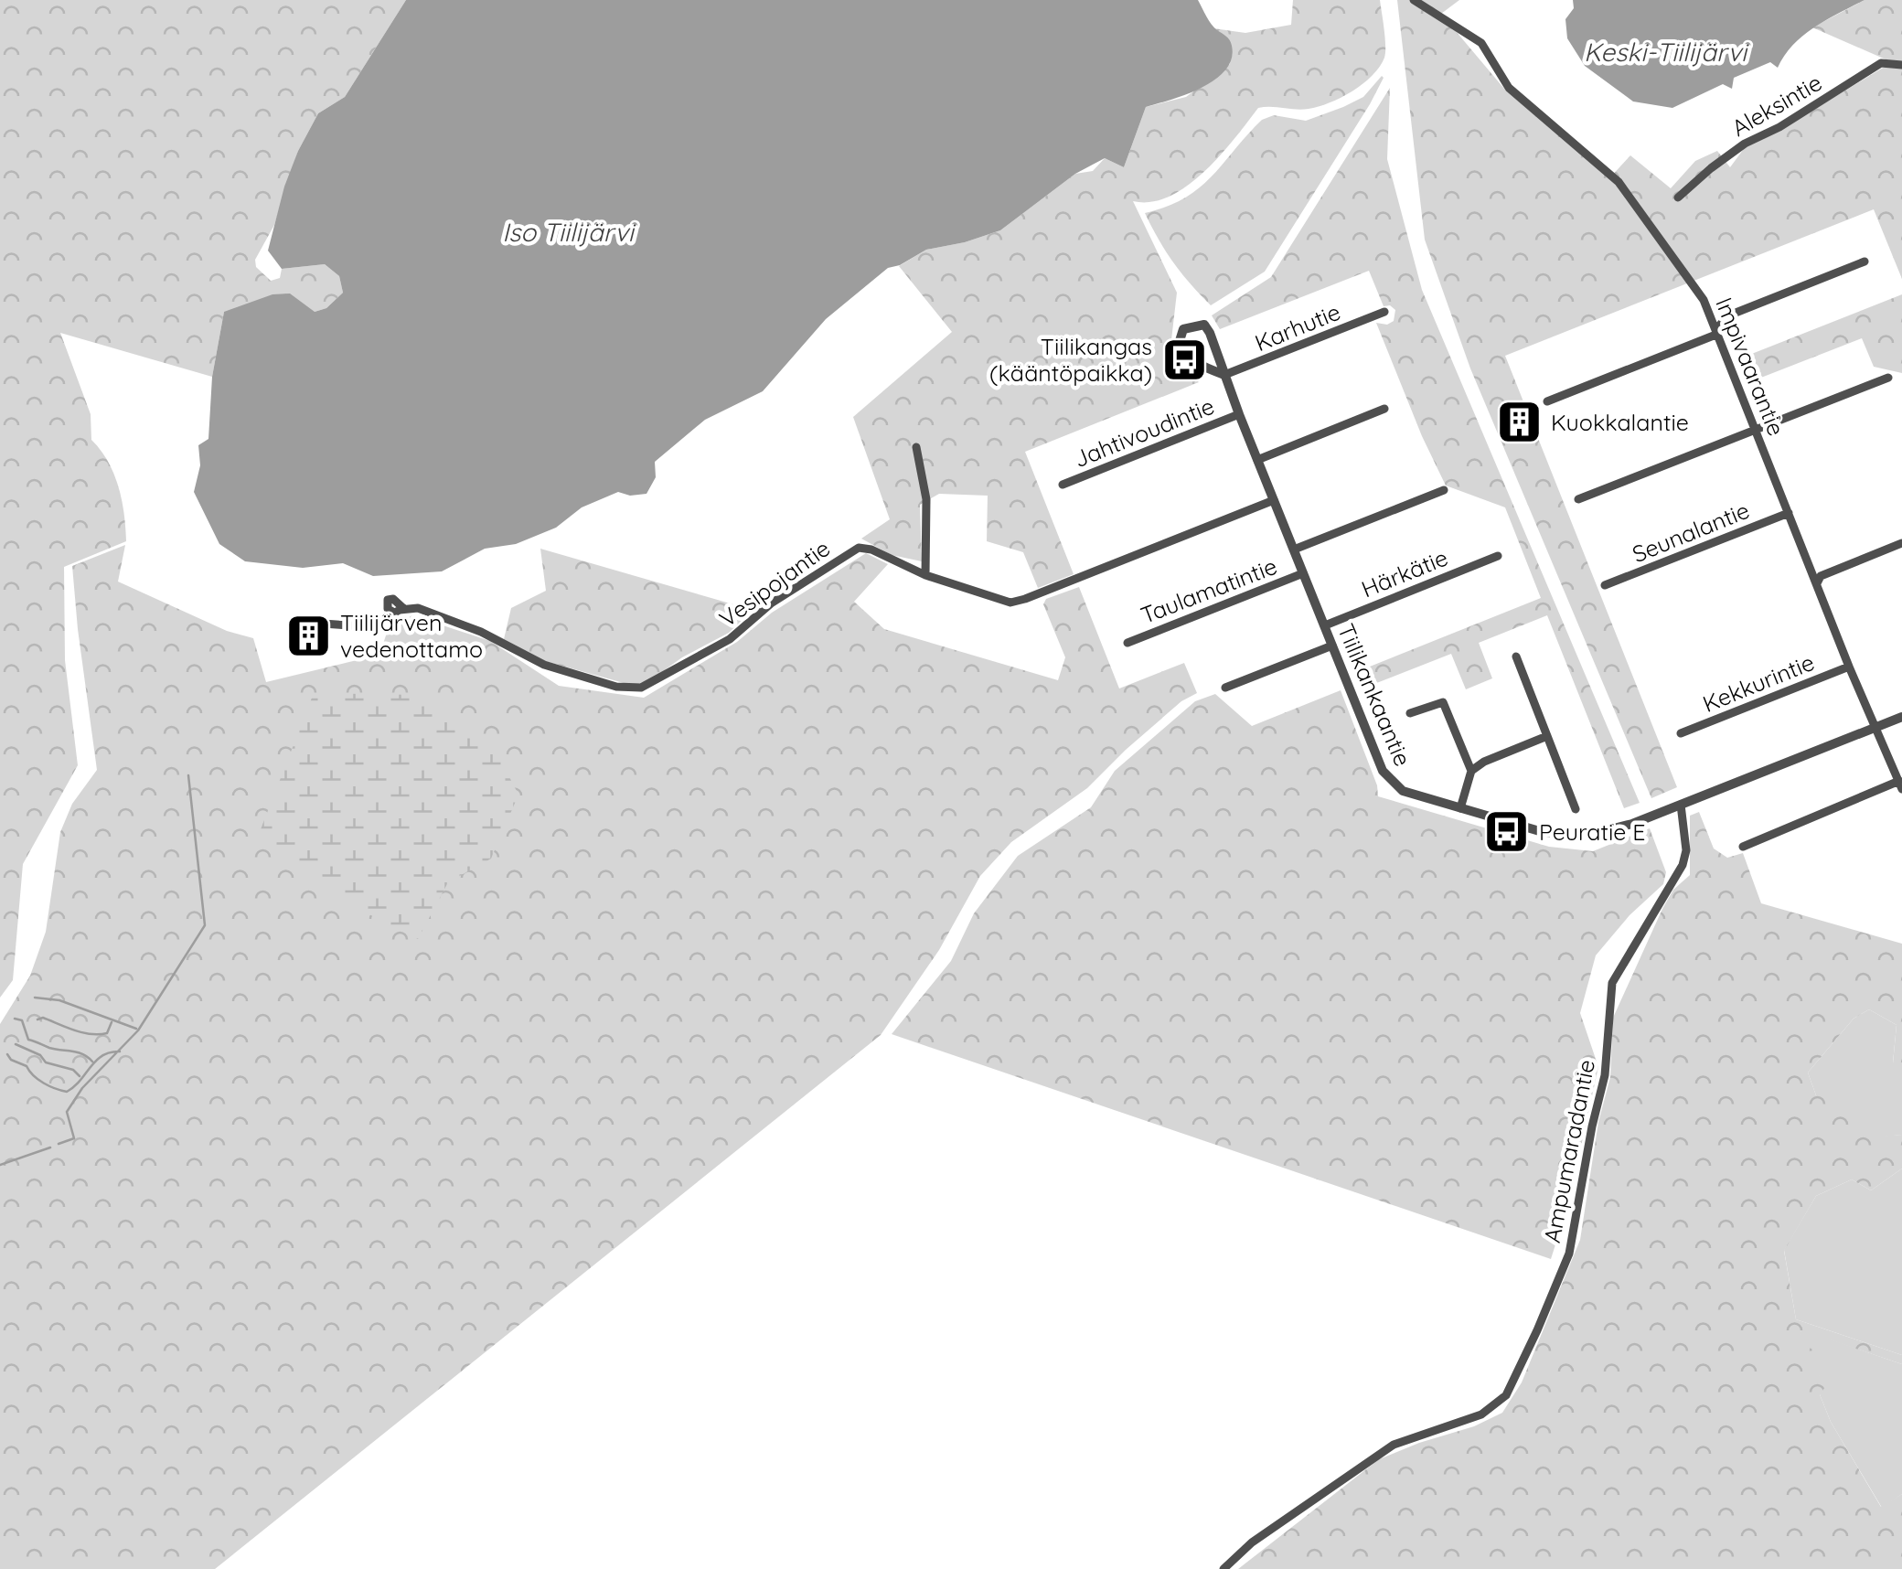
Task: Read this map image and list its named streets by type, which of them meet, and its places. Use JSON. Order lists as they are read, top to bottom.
{
  "streets": {
    "street": [
      "Aleksintie",
      "Karhutie",
      "Impivaarantie",
      "Jahtivoudintie",
      "Seunalantie",
      "Härkätie",
      "Vesipojantie",
      "Taulamatintie",
      "Kekkurintie",
      "Tiilikankaantie",
      "Ampumaradantie"
    ]
  },
  "crossings": [
    ["Karhutie", "Tiilikankaantie"],
    ["Impivaarantie", "Seunalantie"],
    ["Impivaarantie", "Kekkurintie"],
    ["Impivaarantie", "Tiilikankaantie"],
    ["Jahtivoudintie", "Tiilikankaantie"],
    ["Härkätie", "Tiilikankaantie"],
    ["Vesipojantie", "Tiilikankaantie"],
    ["Taulamatintie", "Tiilikankaantie"],
    ["Tiilikankaantie", "Ampumaradantie"]
  ],
  "water": ["Keski-Tiilijärvi", "Iso Tiilijärvi"],
  "places": {
    "bus stop": ["Tiilikangas (kääntöpaikka)", "Peuratie E"],
    "building": ["Kuokkalantie", "Tiilijärven vedenottamo"]
  }
}
